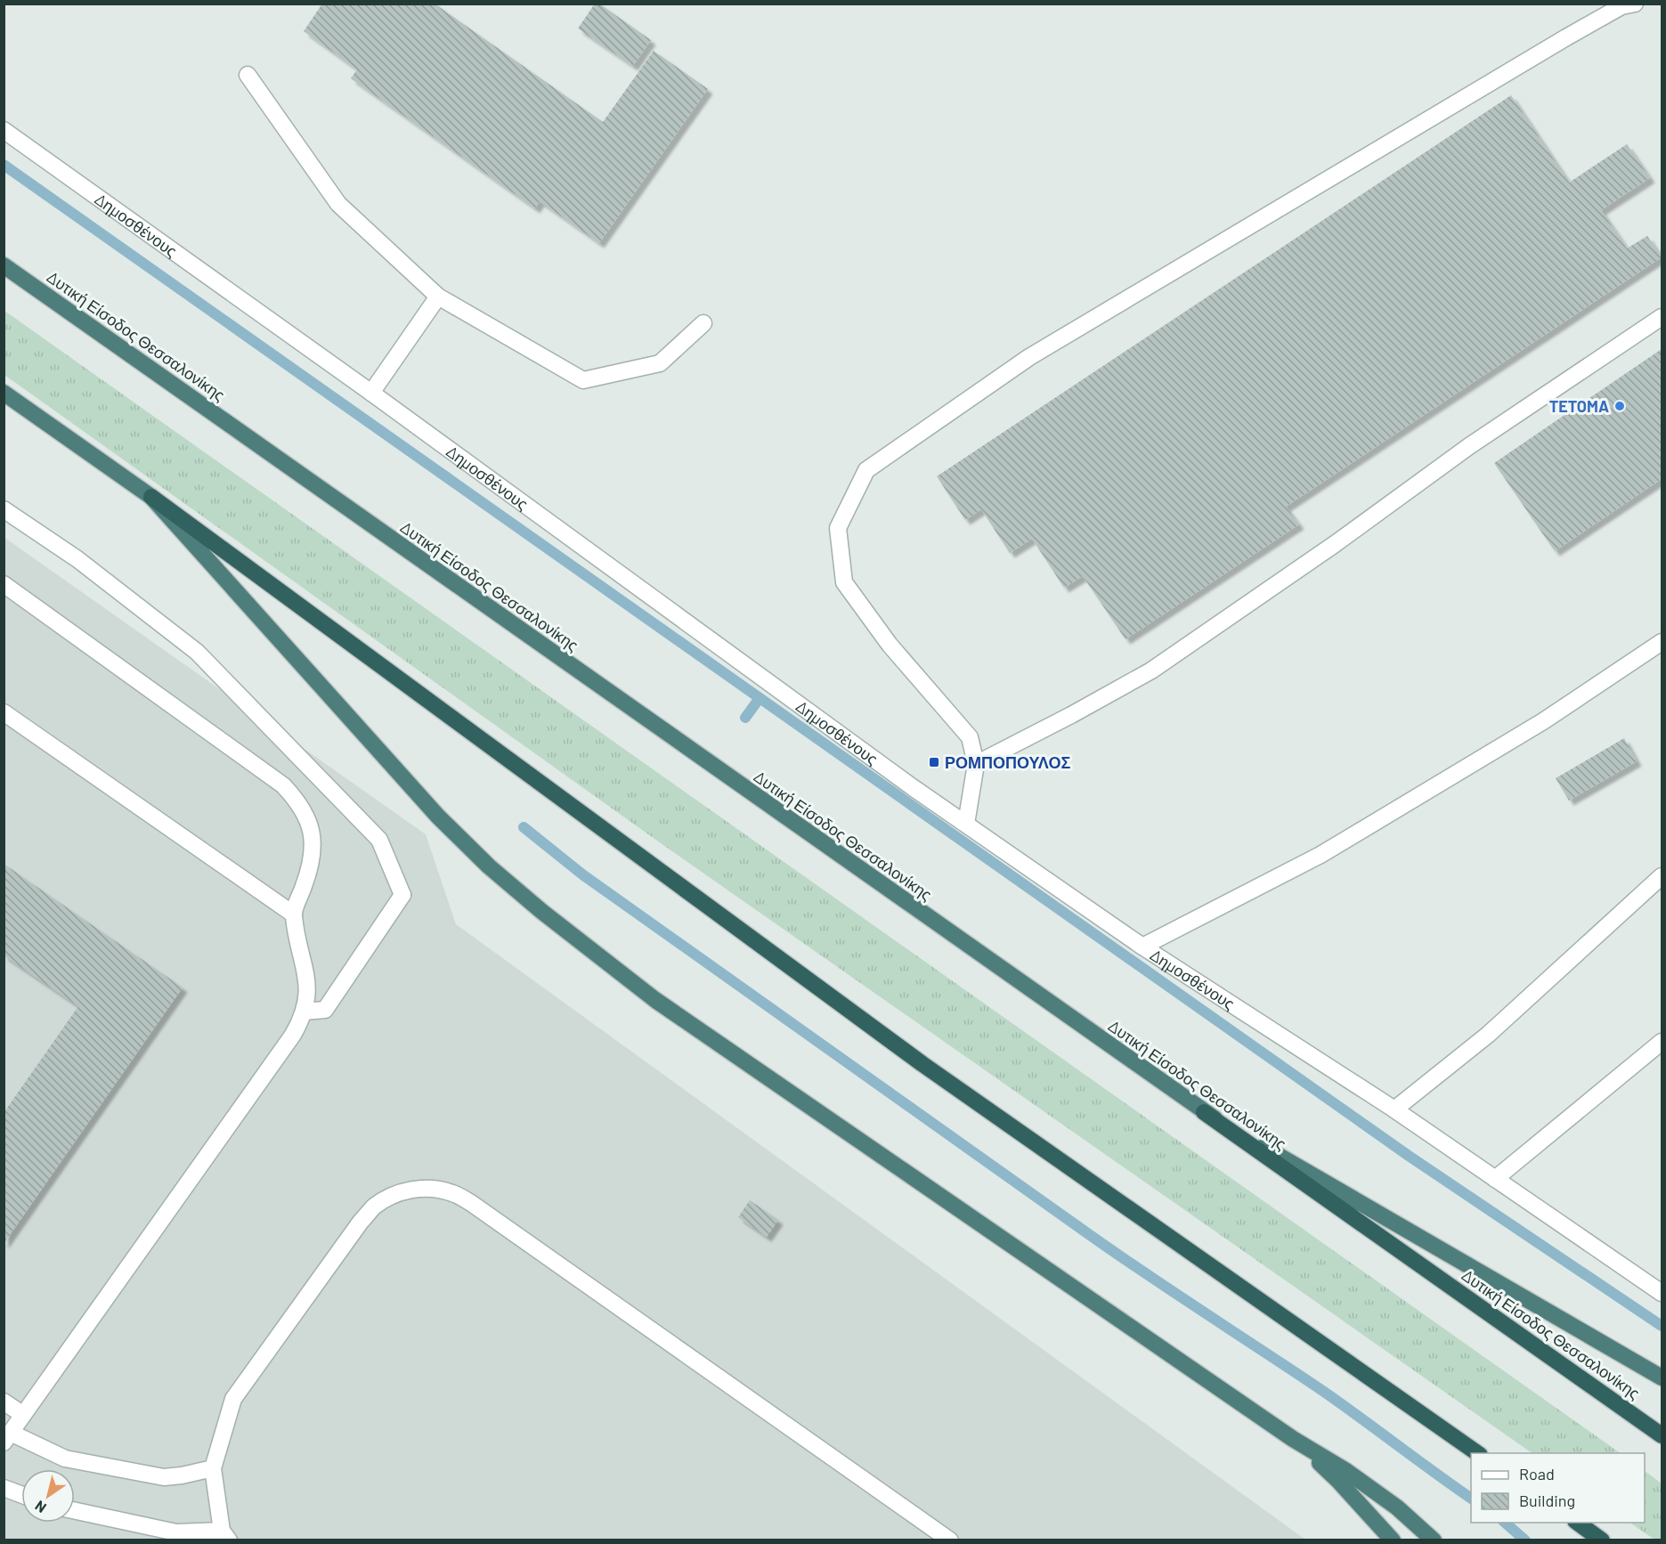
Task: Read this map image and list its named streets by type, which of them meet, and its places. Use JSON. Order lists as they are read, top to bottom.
{
  "streets": {
    "highway": ["Δυτική Είσοδος Θεσσαλονίκης"],
    "street": ["Δημοσθένους"]
  },
  "places": {
    "other": ["TETOMA"],
    "transit": ["ΡΟΜΠΟΠΟΥΛΟΣ"]
  },
  "legend": ["Road", "Building"],
  "north": "bottom left"
}
